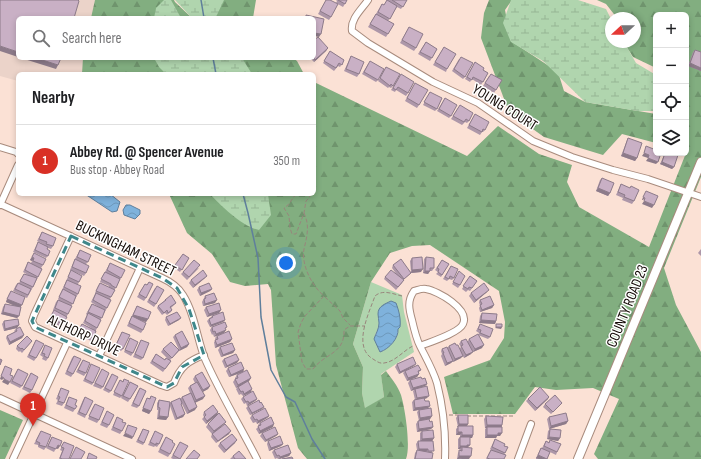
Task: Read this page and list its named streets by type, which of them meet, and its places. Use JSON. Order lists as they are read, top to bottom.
{
  "streets": {
    "main road": ["COUNTY ROAD 23"],
    "street": ["YOUNG COURT", "BUCKINGHAM STREET", "ALTHORP DRIVE"]
  },
  "crossings": [
    ["YOUNG COURT", "COUNTY ROAD 23"],
    ["BUCKINGHAM STREET", "ALTHORP DRIVE"]
  ],
  "north": "left",
  "page": {
    "map_buttons": ["+", "−"],
    "search": "Search here",
    "heading": "Nearby",
    "list": [
      {
        "mark": "1",
        "name": "Abbey Rd. @ Spencer Avenue",
        "note": "Bus stop · Abbey Road",
        "value": "350 m"
      }
    ],
    "pins": "1"
  }
}
